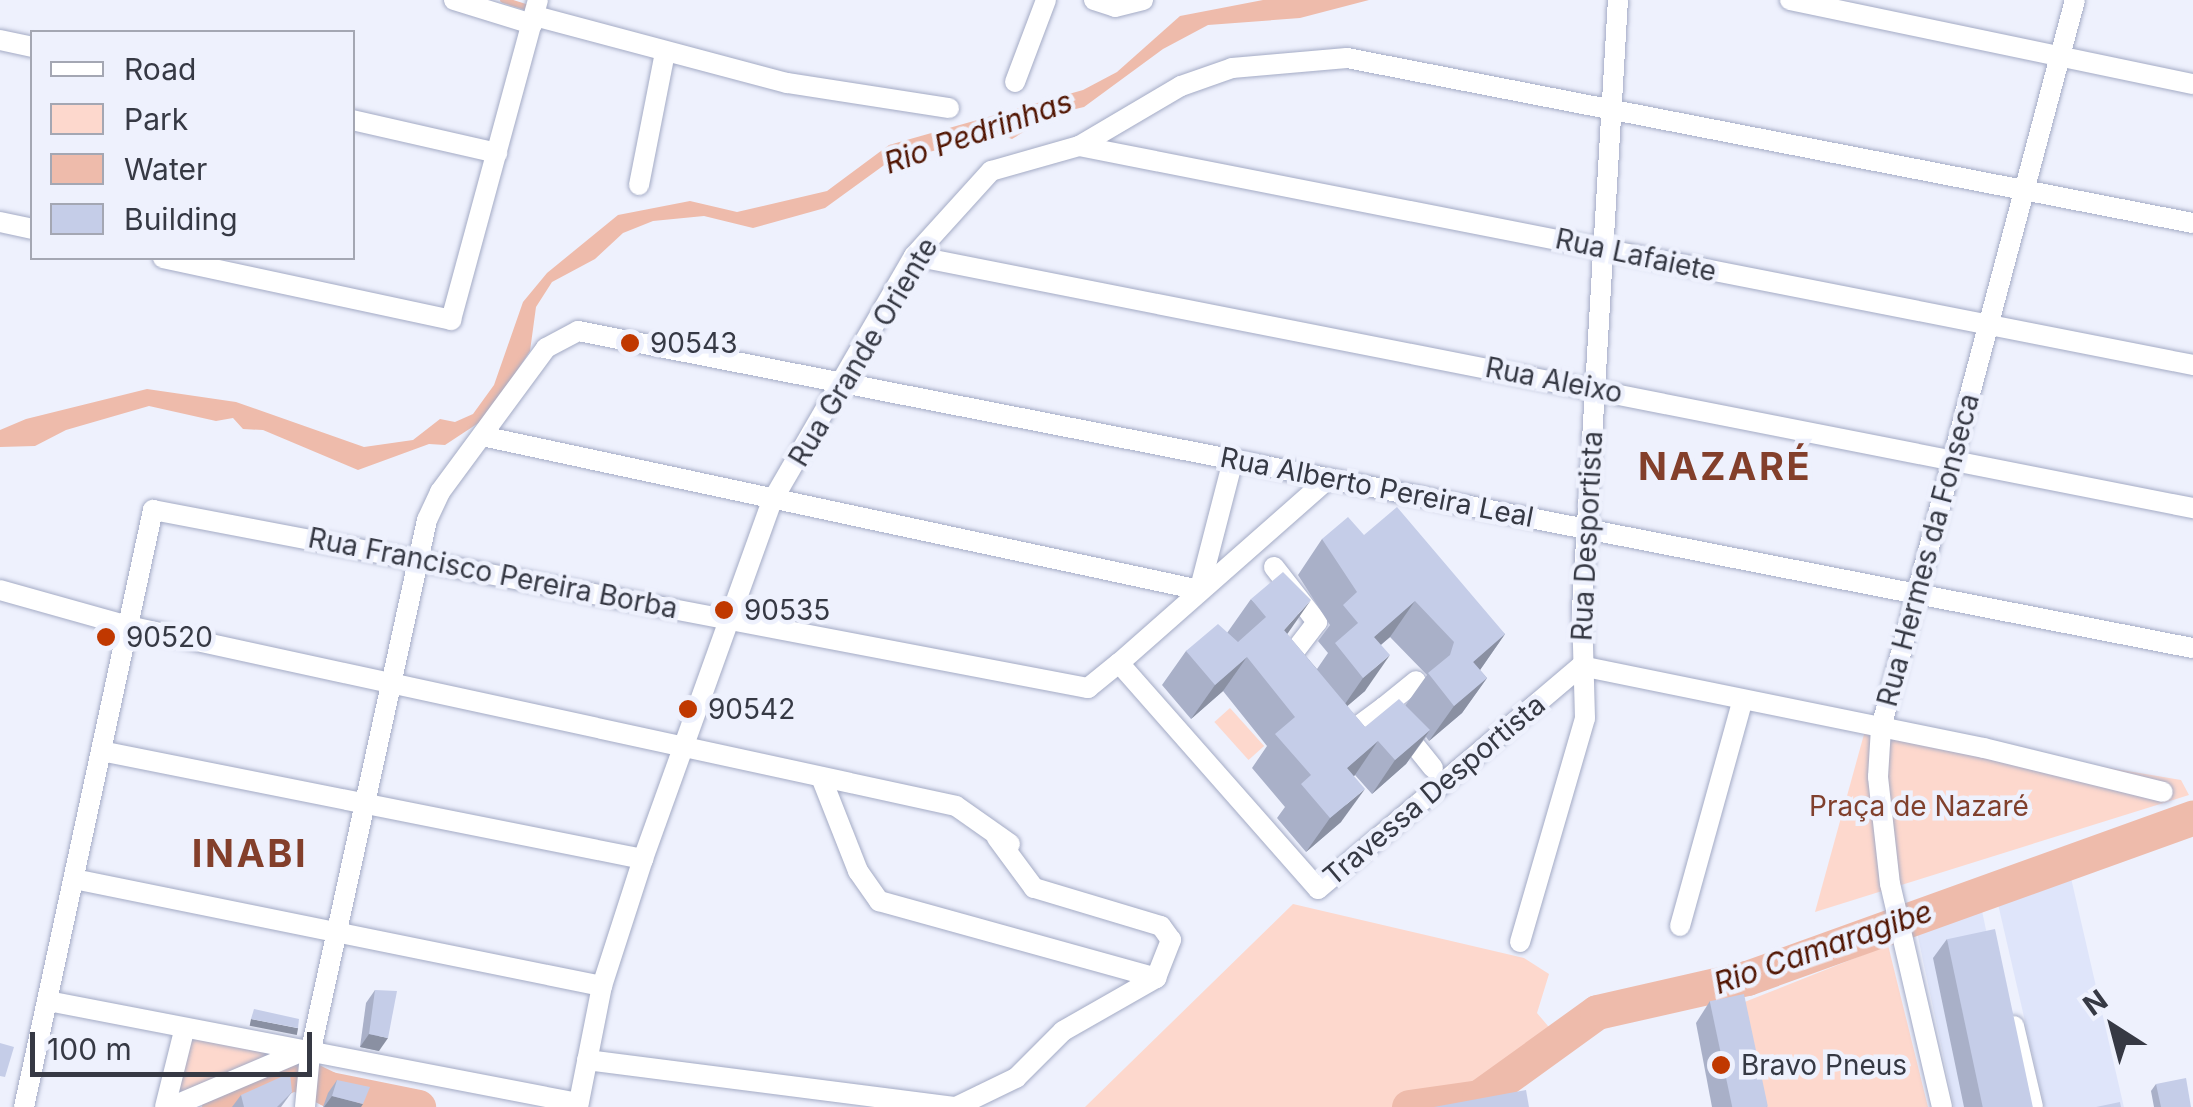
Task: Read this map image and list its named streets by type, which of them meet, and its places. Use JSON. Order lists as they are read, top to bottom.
{
  "streets": {
    "street": [
      "Rua Lafaiete",
      "Rua Grande Oriente",
      "Rua Aleixo",
      "Rua Alberto Pereira Leal",
      "Rua Desportista",
      "Rua Hermes da Fonseca",
      "Rua Francisco Pereira Borba",
      "Travessa Desportista"
    ]
  },
  "crossings": [
    ["Rua Lafaiete", "Rua Grande Oriente"],
    ["Rua Lafaiete", "Rua Desportista"],
    ["Rua Lafaiete", "Rua Hermes da Fonseca"],
    ["Rua Grande Oriente", "Rua Aleixo"],
    ["Rua Grande Oriente", "Rua Alberto Pereira Leal"],
    ["Rua Grande Oriente", "Rua Desportista"],
    ["Rua Grande Oriente", "Rua Hermes da Fonseca"],
    ["Rua Grande Oriente", "Rua Francisco Pereira Borba"],
    ["Rua Aleixo", "Rua Desportista"],
    ["Rua Aleixo", "Rua Hermes da Fonseca"],
    ["Rua Alberto Pereira Leal", "Rua Desportista"],
    ["Rua Alberto Pereira Leal", "Rua Hermes da Fonseca"],
    ["Rua Desportista", "Travessa Desportista"],
    ["Rua Francisco Pereira Borba", "Travessa Desportista"]
  ],
  "districts": ["NAZARÉ", "INABI"],
  "water": ["Rio Pedrinhas", "Rio Camaragibe"],
  "parks": ["Praça de Nazaré"],
  "places": [
    "90543",
    "90535",
    "90520",
    "90542",
    "Bravo Pneus"
  ],
  "legend": [
    "Road",
    "Park",
    "Water",
    "Building"
  ],
  "scale_bar": "100 m",
  "north": "top left"
}
